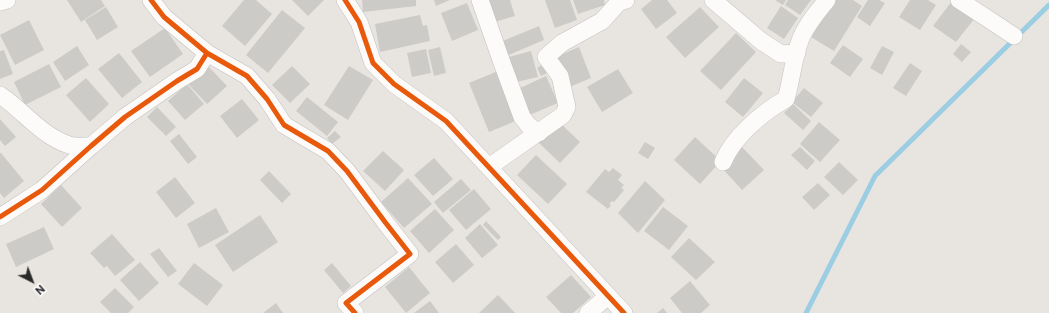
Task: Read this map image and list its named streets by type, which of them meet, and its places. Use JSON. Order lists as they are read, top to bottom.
{
  "north": "bottom right"
}
